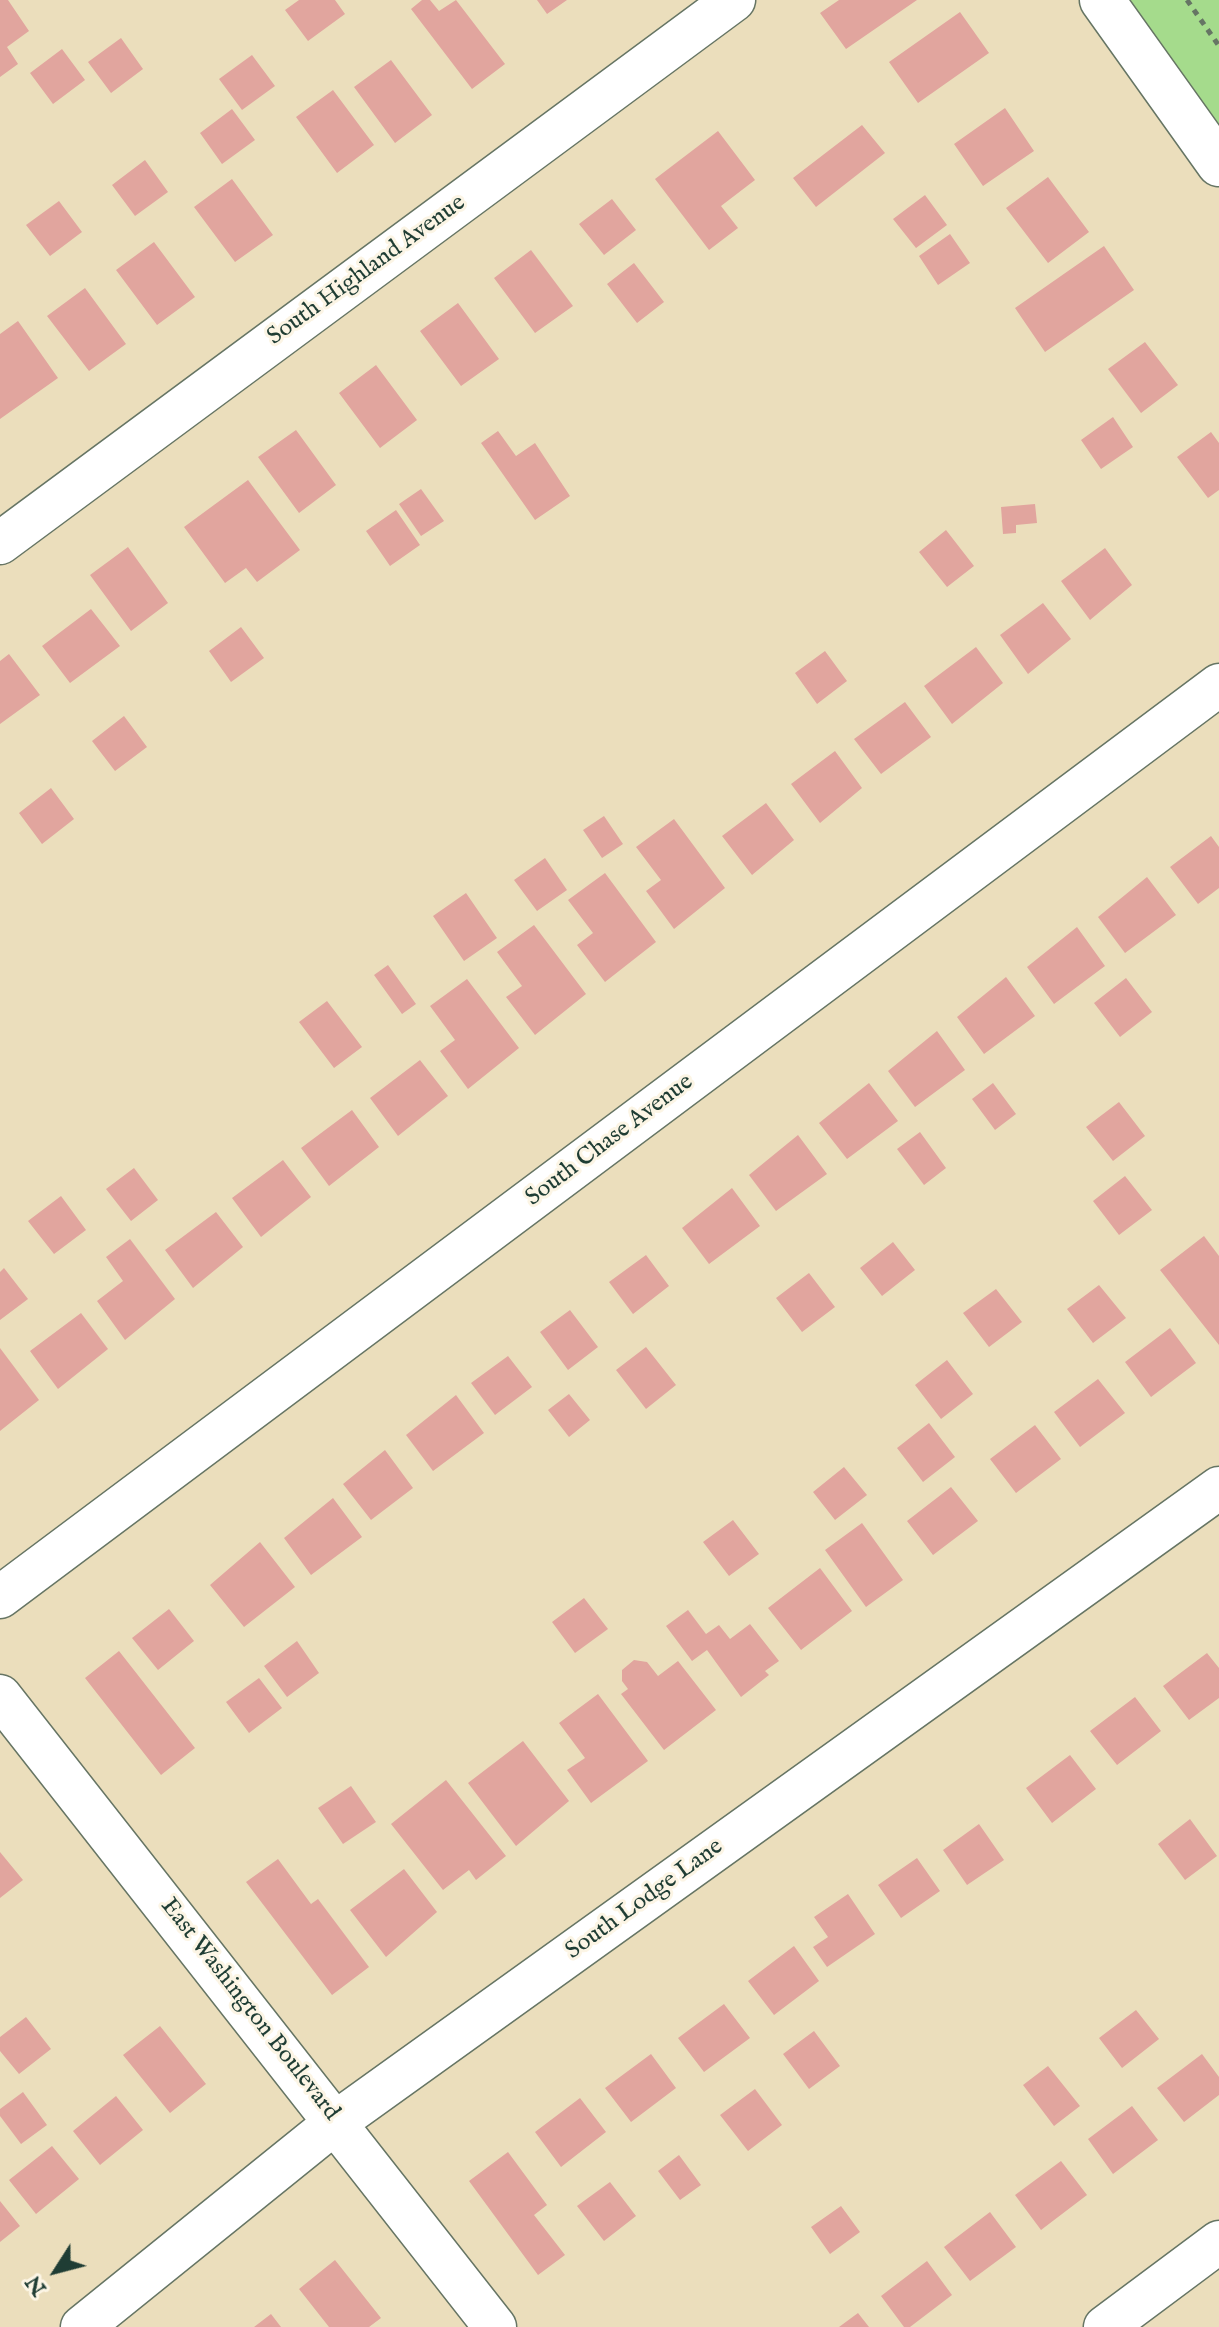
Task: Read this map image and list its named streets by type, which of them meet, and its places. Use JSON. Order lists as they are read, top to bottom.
{
  "streets": {
    "street": [
      "South Highland Avenue",
      "South Chase Avenue",
      "South Lodge Lane",
      "East Washington Boulevard"
    ]
  },
  "crossings": [
    ["South Lodge Lane", "East Washington Boulevard"]
  ],
  "north": "bottom left"
}
